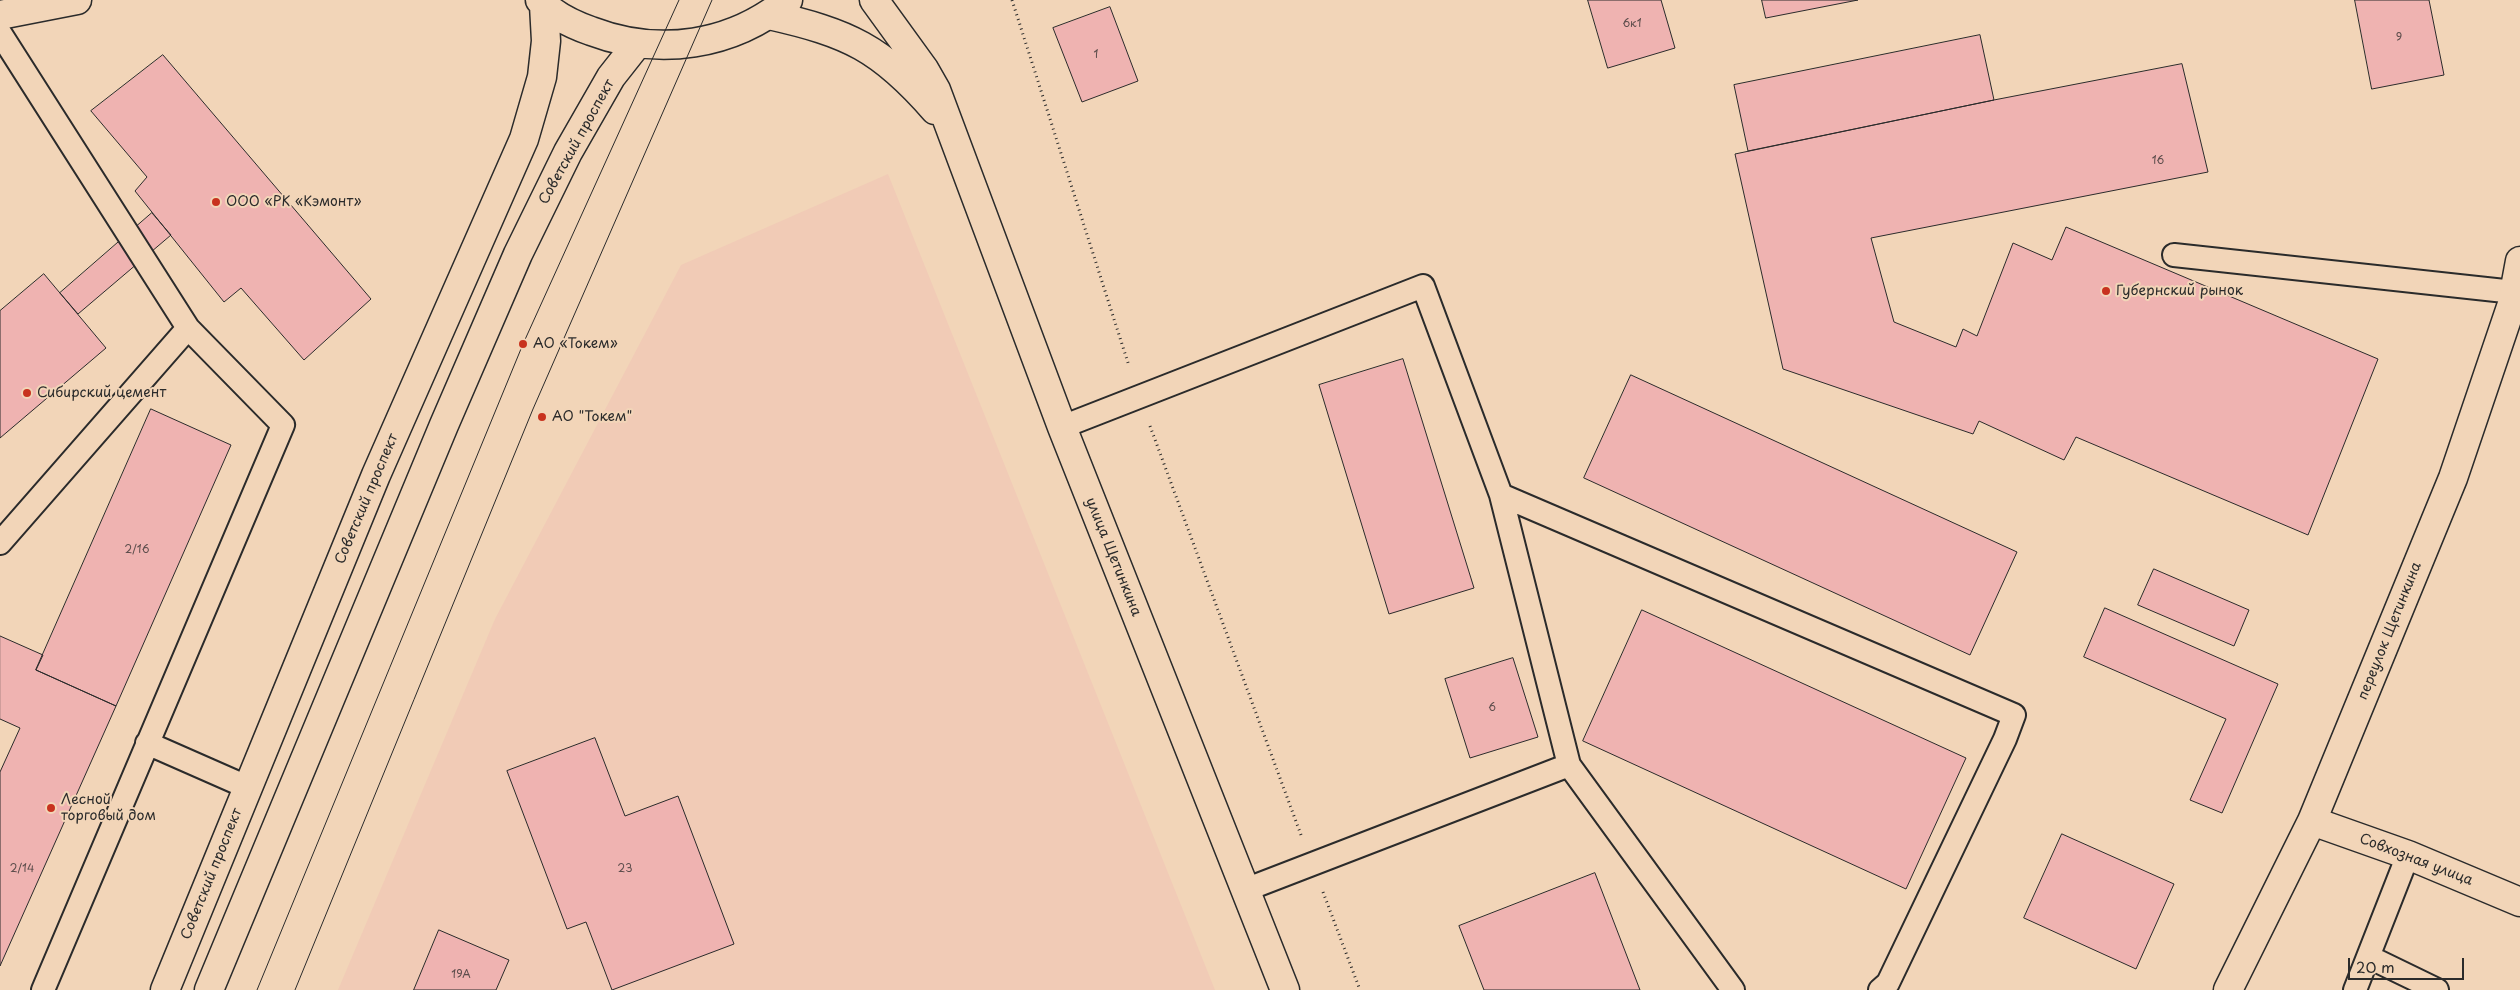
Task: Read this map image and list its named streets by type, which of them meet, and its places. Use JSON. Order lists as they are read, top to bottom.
{
  "streets": {
    "street": [
      "Советский проспект",
      "улица Щетинкина",
      "переулок Щетинкина",
      "Совхозная улица"
    ]
  },
  "crossings": [
    ["переулок Щетинкина", "Совхозная улица"]
  ],
  "places": [
    "ООО «РК «Кэмонт»",
    "Губернский рынок",
    "АО «Токем»",
    "Сибирский цемент",
    "АО \"Токем\"",
    "Лесной торговый дом"
  ],
  "house_numbers": [
    "6к1",
    "9",
    "1",
    "16",
    "2/16",
    "6",
    "2/14",
    "23",
    "19А"
  ],
  "scale_bar": "20 m"
}
